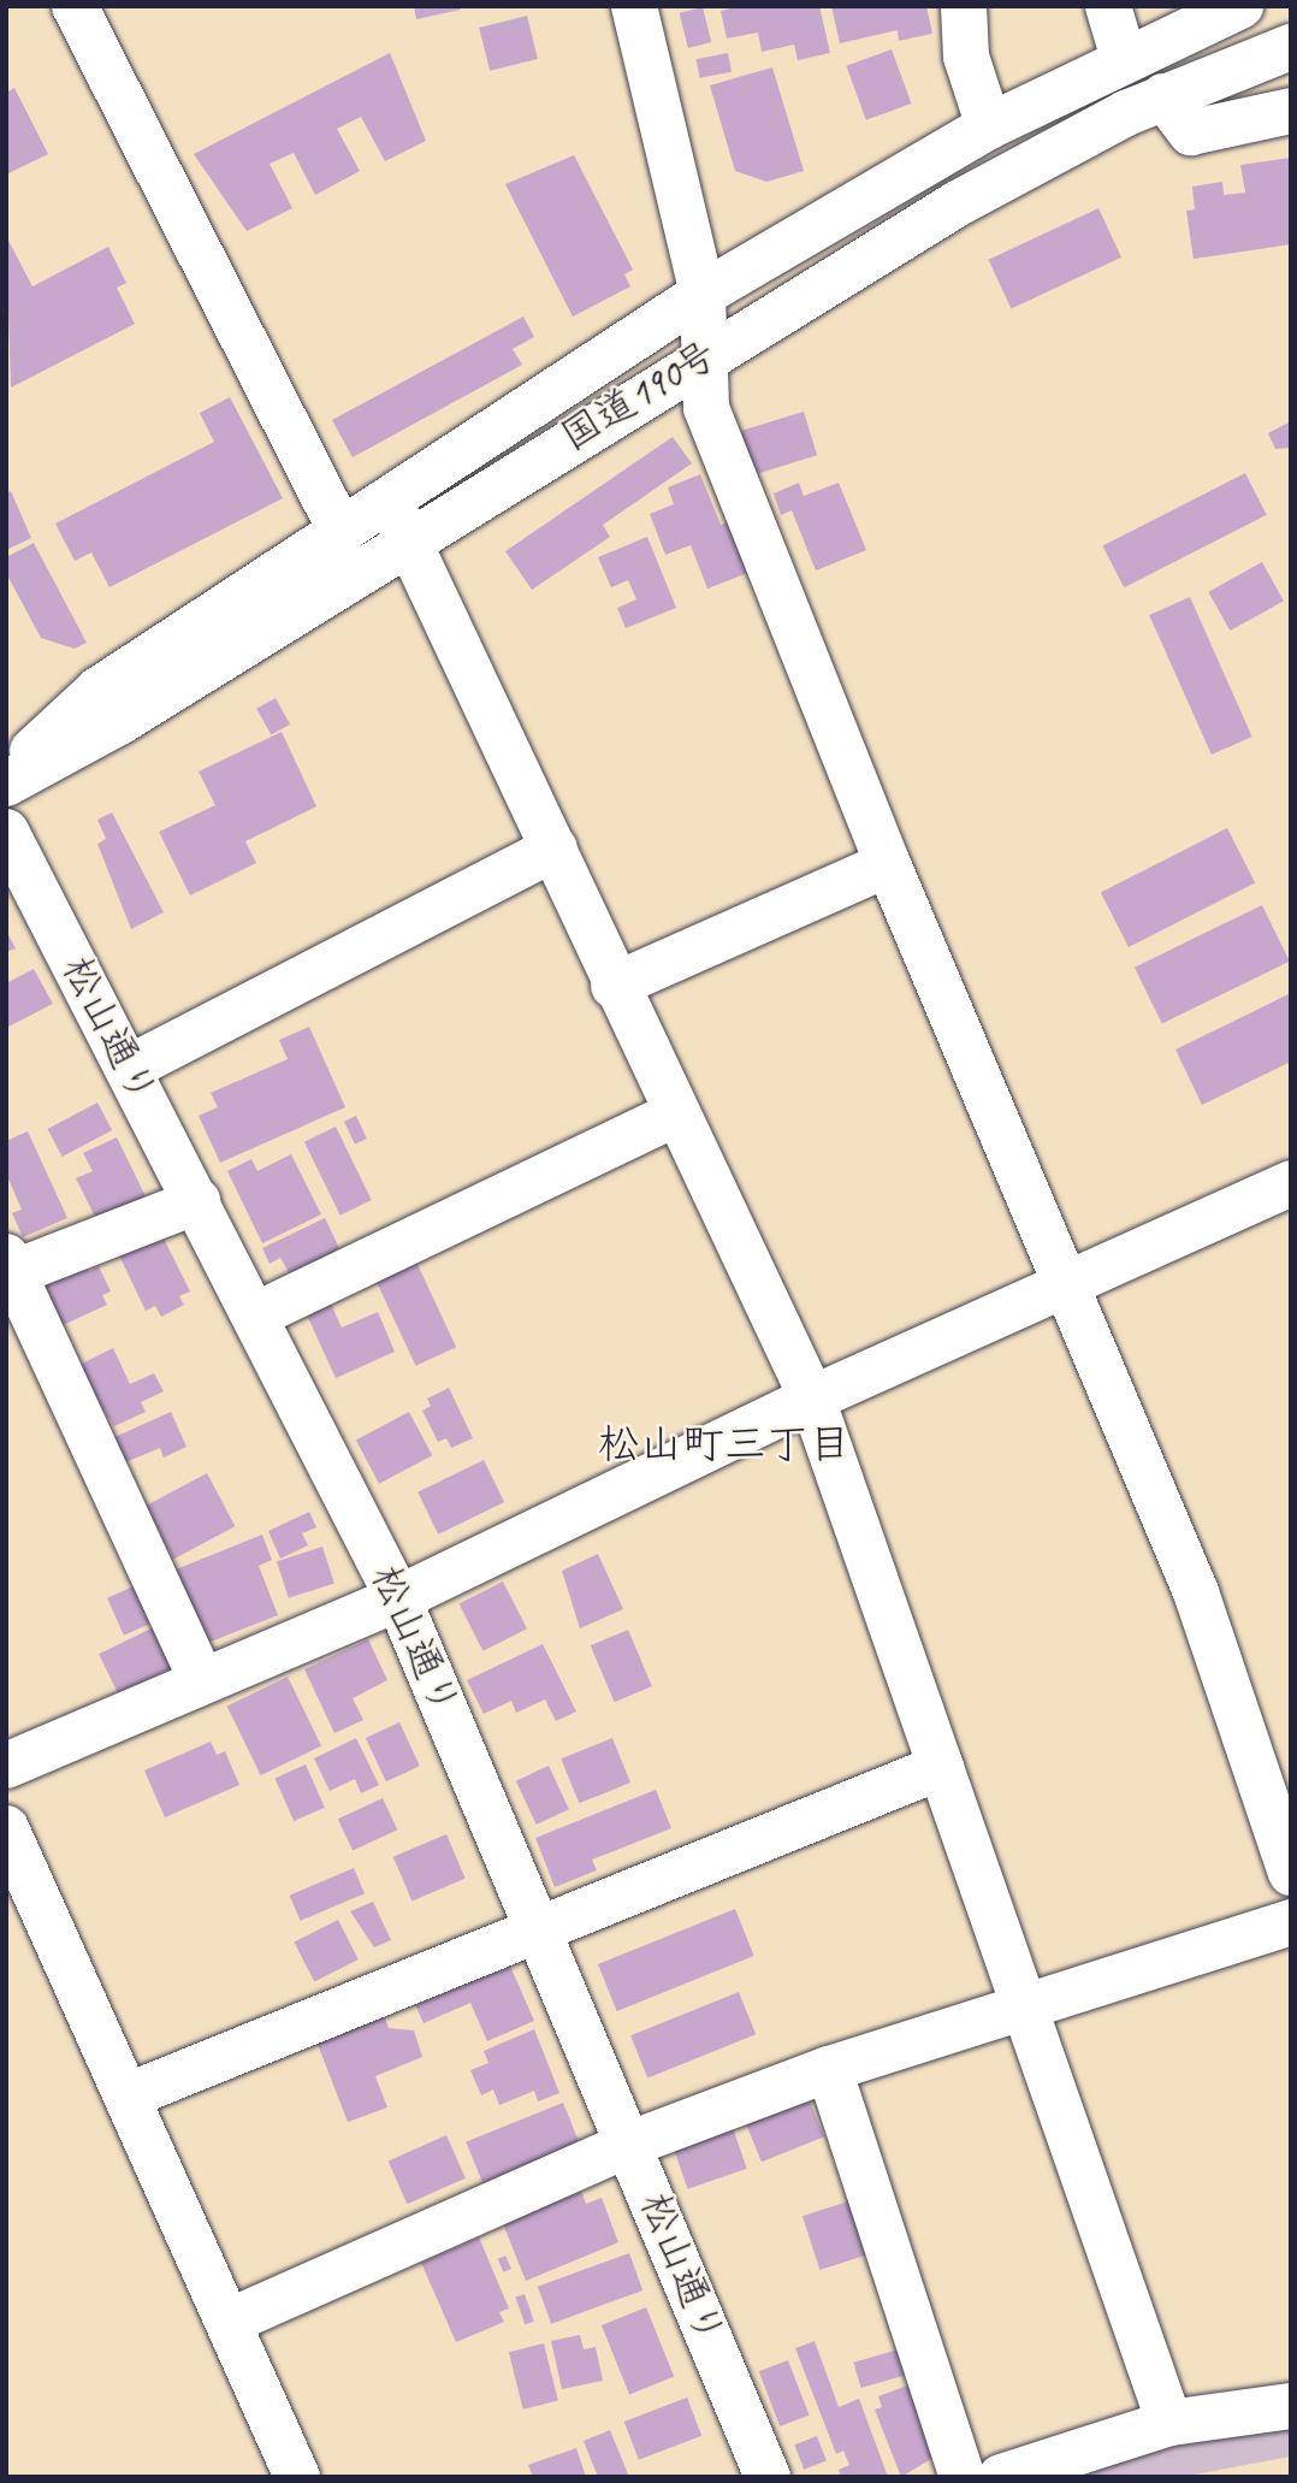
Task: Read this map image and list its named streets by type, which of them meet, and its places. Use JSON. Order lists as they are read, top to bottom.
{
  "streets": {
    "main road": ["国道190号", "松山通り"]
  },
  "districts": ["松山町三丁目"]
}
